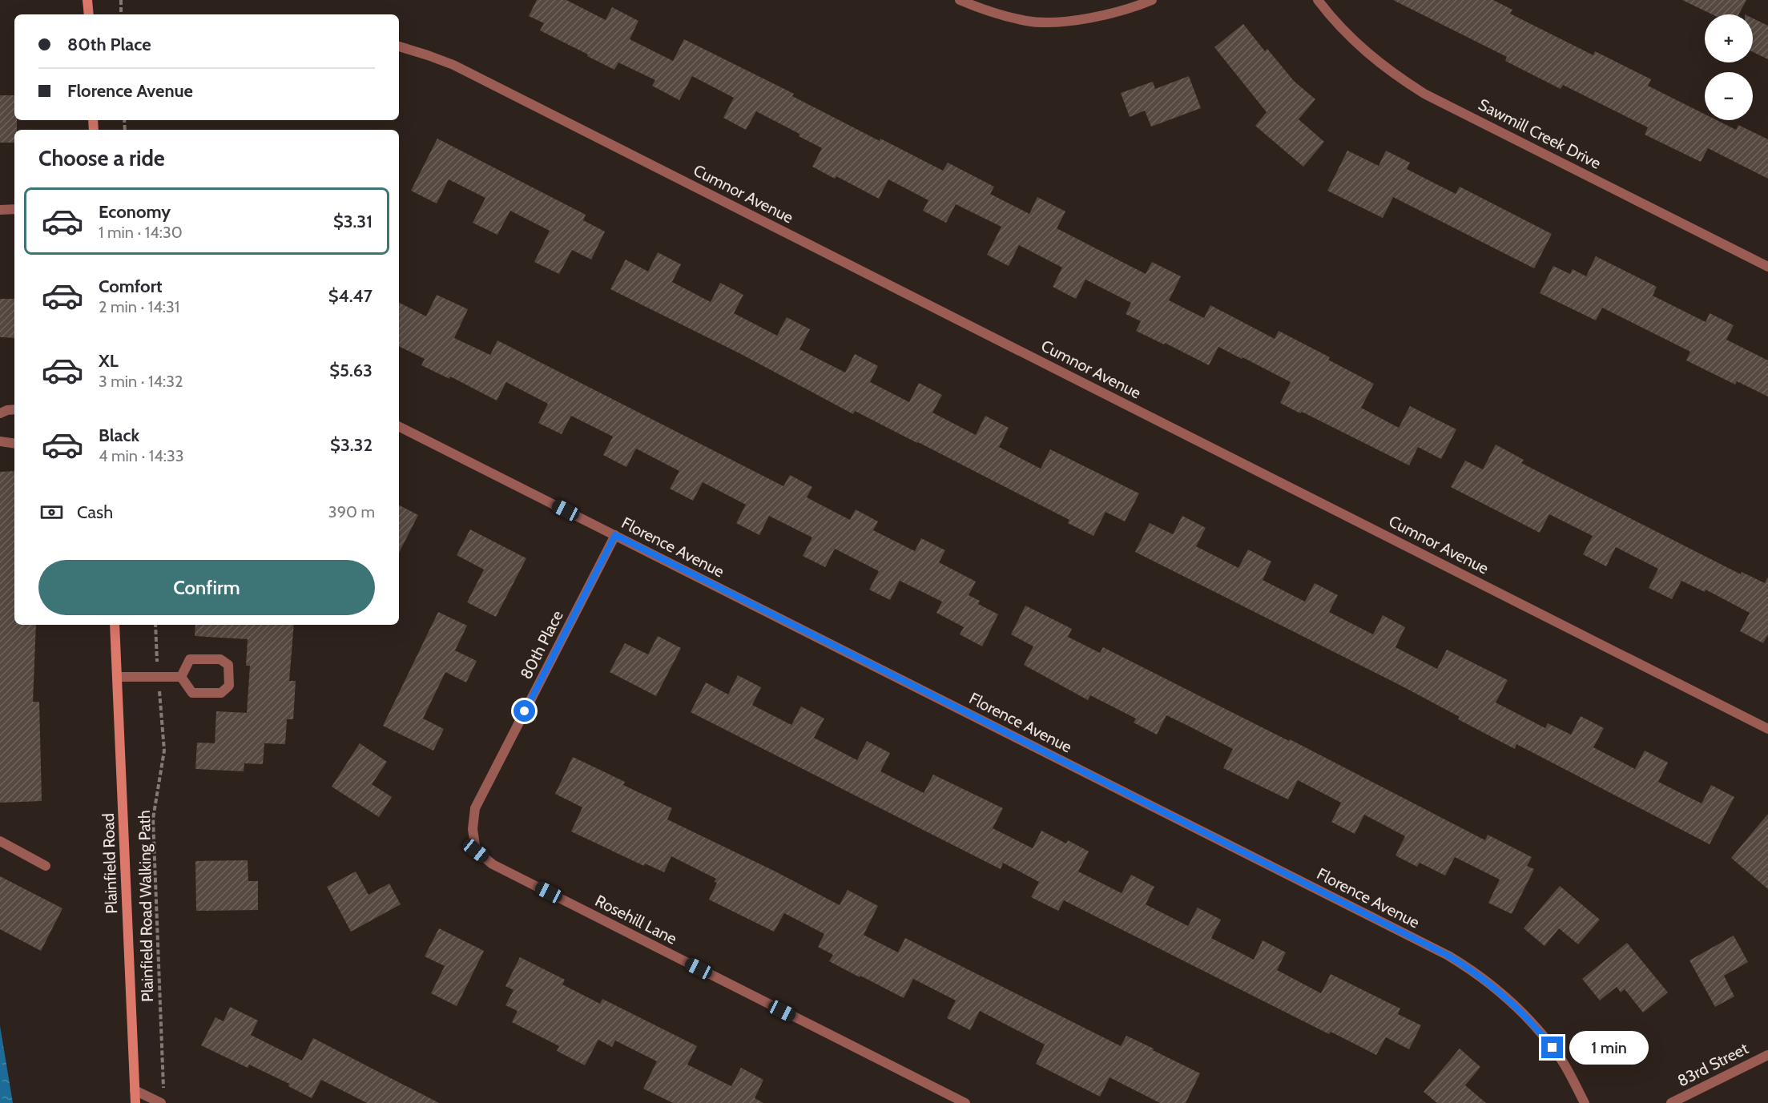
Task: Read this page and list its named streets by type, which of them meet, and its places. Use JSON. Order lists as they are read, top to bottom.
{
  "streets": {
    "main road": ["Plainfield Road"],
    "street": [
      "Sawmill Creek Drive",
      "Cumnor Avenue",
      "Florence Avenue",
      "80th Place",
      "Rosehill Lane",
      "83rd Street"
    ],
    "path": ["Plainfield Road Walking Path"]
  },
  "crossings": [
    ["Florence Avenue", "80th Place"],
    ["80th Place", "Rosehill Lane"]
  ],
  "page": {
    "map_buttons": ["+", "−"],
    "banner": ["80th Place", "Florence Avenue"],
    "heading": "Choose a ride",
    "list": [
      {
        "name": "Economy",
        "note": "1 min · 14:30",
        "value": "$3.31"
      },
      {
        "name": "Comfort",
        "note": "2 min · 14:31",
        "value": "$4.47"
      },
      {
        "name": "XL",
        "note": "3 min · 14:32",
        "value": "$5.63"
      },
      {
        "name": "Black",
        "note": "4 min · 14:33",
        "value": "$3.32"
      }
    ],
    "pay": ["Cash", "390 m"],
    "buttons": "Confirm",
    "bubble": "1 min"
  }
}
